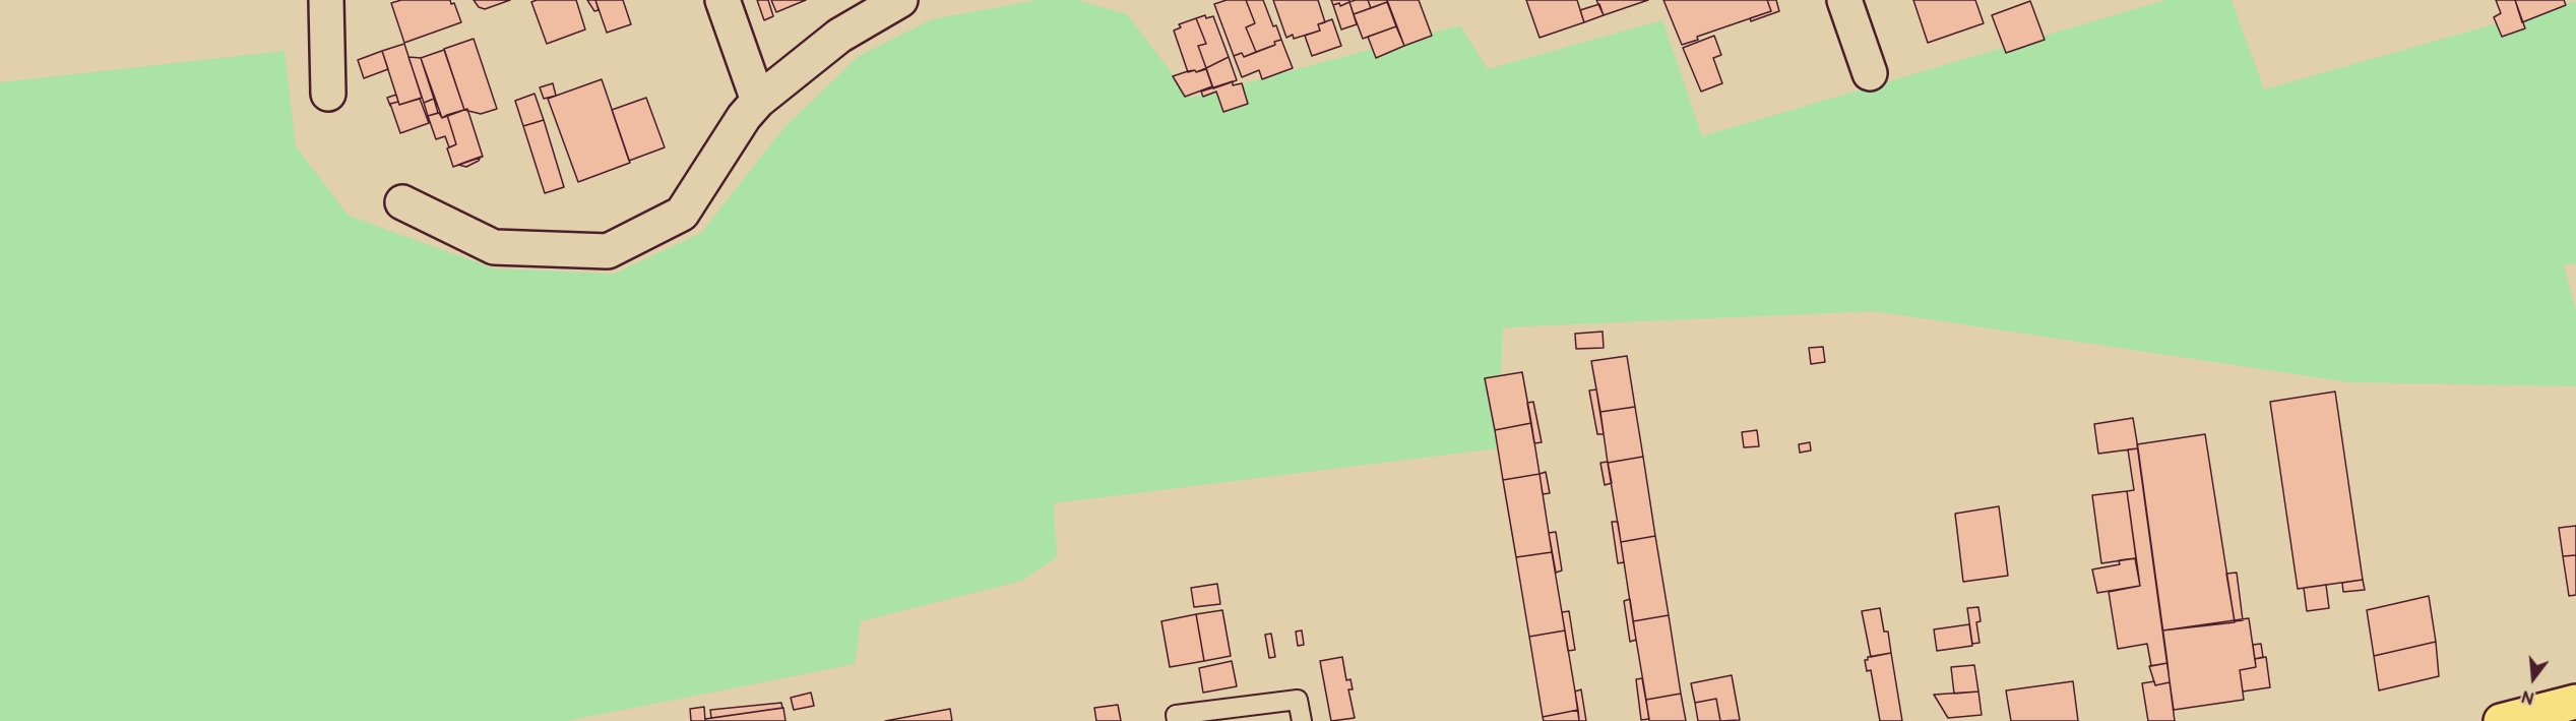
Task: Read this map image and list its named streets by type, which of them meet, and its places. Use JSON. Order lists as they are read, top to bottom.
{
  "north": "bottom"
}
